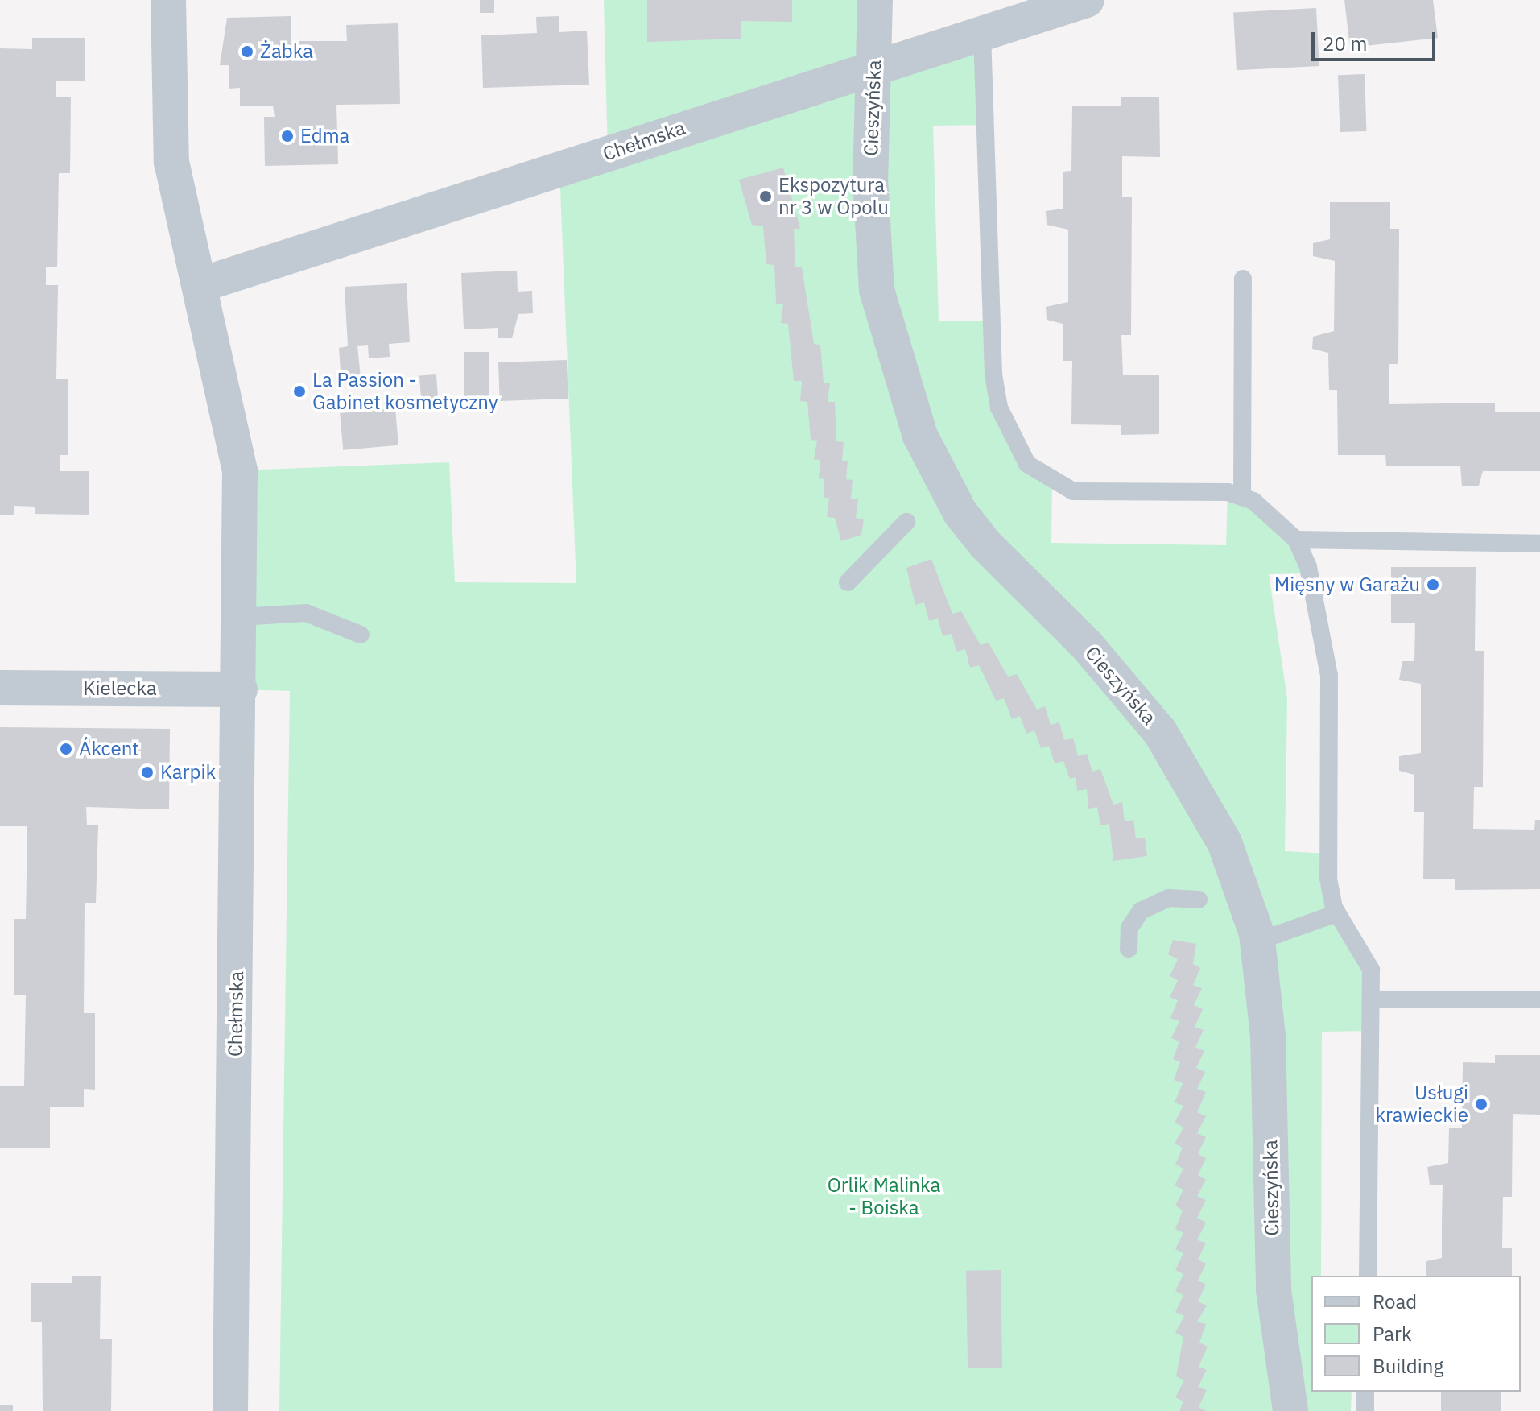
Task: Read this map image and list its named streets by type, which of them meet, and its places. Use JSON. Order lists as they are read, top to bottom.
{
  "streets": {
    "street": ["Cieszyńska", "Chełmska", "Kielecka"]
  },
  "crossings": [
    ["Cieszyńska", "Chełmska"],
    ["Chełmska", "Kielecka"]
  ],
  "parks": ["Orlik Malinka - Boiska"],
  "places": [
    "Żabka",
    "Edma",
    "Ekspozytura nr 3 w Opolu",
    "La Passion - Gabinet kosmetyczny",
    "Mięsny w Garażu",
    "Ákcent",
    "Karpik",
    "Usługi krawieckie"
  ],
  "legend": ["Road", "Park", "Building"],
  "scale_bar": "20 m"
}
